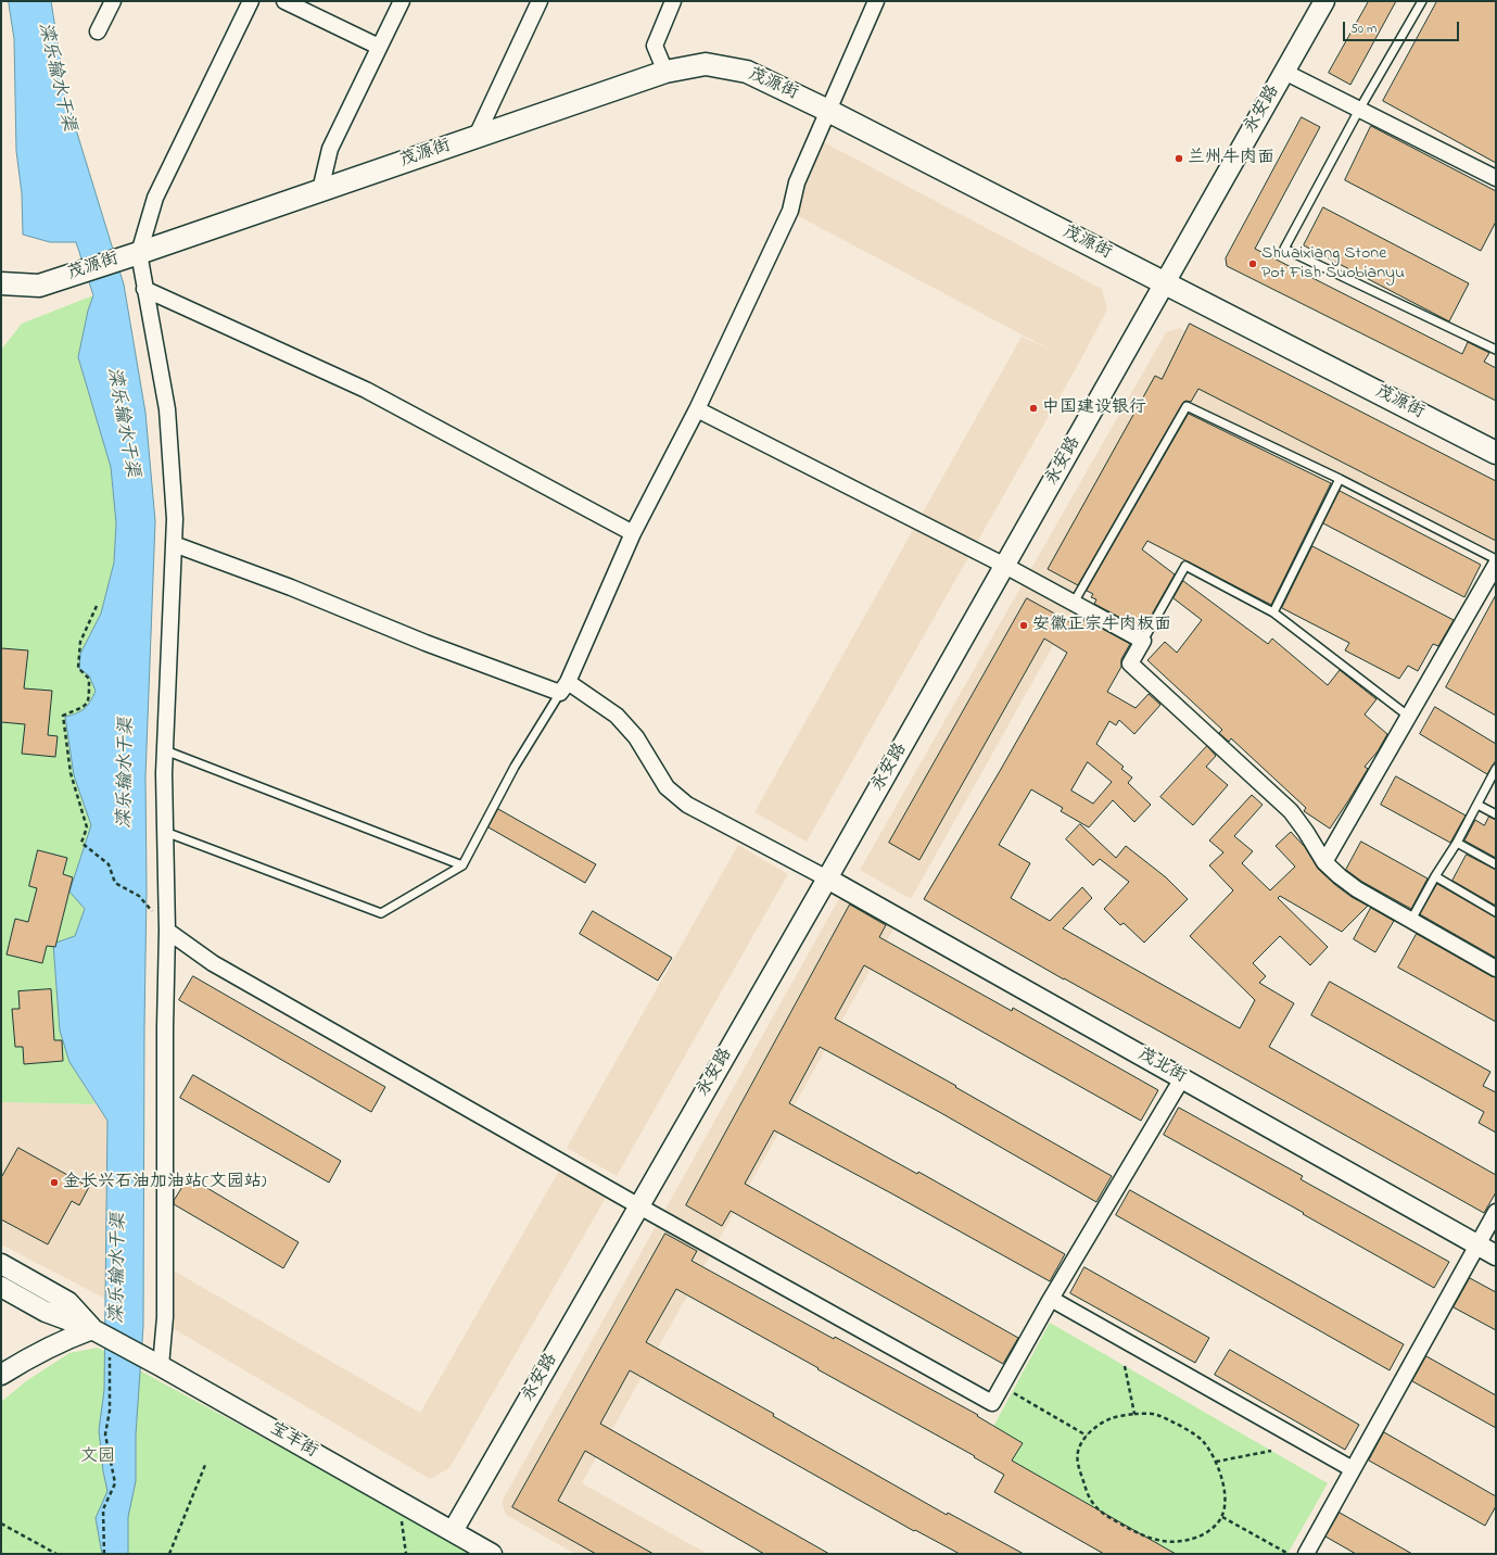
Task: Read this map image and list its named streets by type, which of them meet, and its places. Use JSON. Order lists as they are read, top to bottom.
{
  "streets": {
    "main road": ["茂源街"],
    "street": ["永安路", "茂北街", "宝丰街"]
  },
  "crossings": [
    ["茂源街", "永安路"],
    ["永安路", "茂北街"],
    ["永安路", "宝丰街"]
  ],
  "water": ["滦乐输水干渠"],
  "parks": ["文园"],
  "places": [
    "兰州牛肉面",
    "Shuaixiang Stone Pot Fish Suobianyu",
    "中国建设银行",
    "安徽正宗牛肉板面",
    "金长兴石油加油站(文园站)"
  ],
  "scale_bar": "50 m"
}
